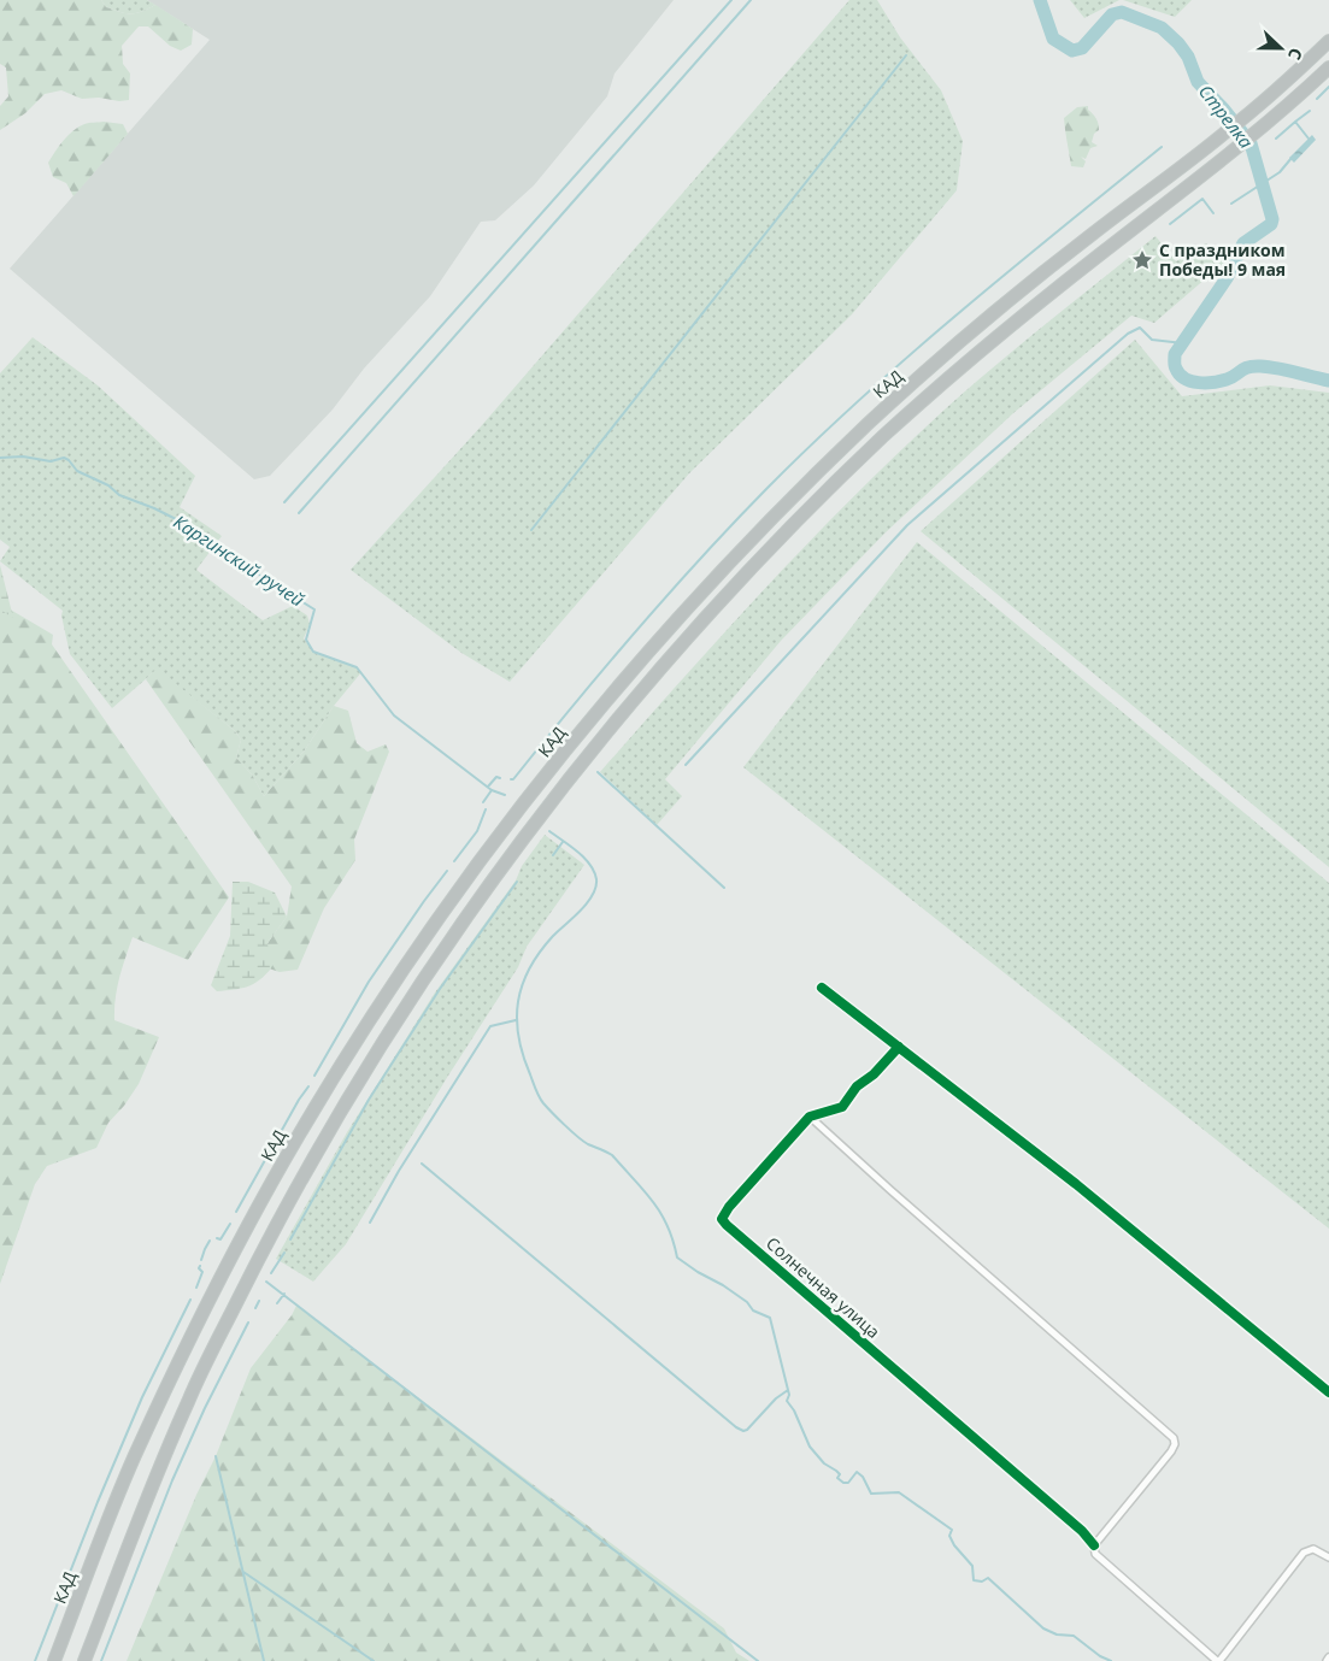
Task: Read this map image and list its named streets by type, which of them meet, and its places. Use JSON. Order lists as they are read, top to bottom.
{
  "streets": {
    "highway": ["КАД"],
    "street": ["Солнечная улица"]
  },
  "water": ["Стрелка", "Каргинский ручей"],
  "places": {
    "place": ["С праздником Победы! 9 мая"]
  },
  "north": "right"
}
